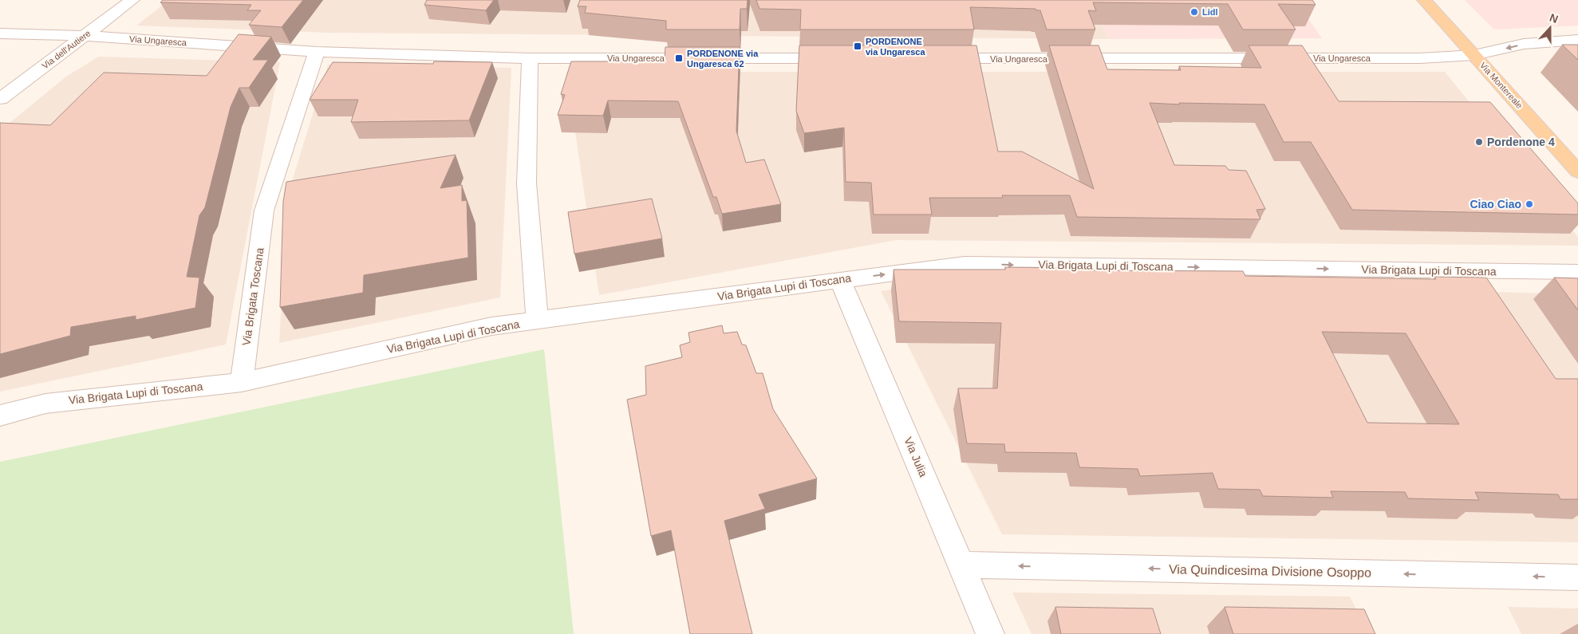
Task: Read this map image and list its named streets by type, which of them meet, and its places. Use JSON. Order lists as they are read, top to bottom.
{
  "streets": {
    "main road": ["Via Montereale"],
    "street": [
      "Via Ungaresca",
      "Via dell'Autiere",
      "Via Brigata Lupi di Toscana",
      "Via Brigata Toscana",
      "Via Julia",
      "Via Quindicesima Divisione Osoppo"
    ]
  },
  "crossings": [
    ["Via Ungaresca", "Via dell'Autiere"],
    ["Via Ungaresca", "Via Montereale"],
    ["Via Ungaresca", "Via Brigata Toscana"],
    ["Via Brigata Lupi di Toscana", "Via Brigata Toscana"],
    ["Via Brigata Lupi di Toscana", "Via Julia"],
    ["Via Julia", "Via Quindicesima Divisione Osoppo"]
  ],
  "one_way": ["Via Brigata Lupi di Toscana", "Via Quindicesima Divisione Osoppo"],
  "places": {
    "other": ["Lidl", "Pordenone 4", "Ciao Ciao"],
    "transit": ["PORDENONE via Ungaresca", "PORDENONE via Ungaresca 62"]
  },
  "north": "top"
}
